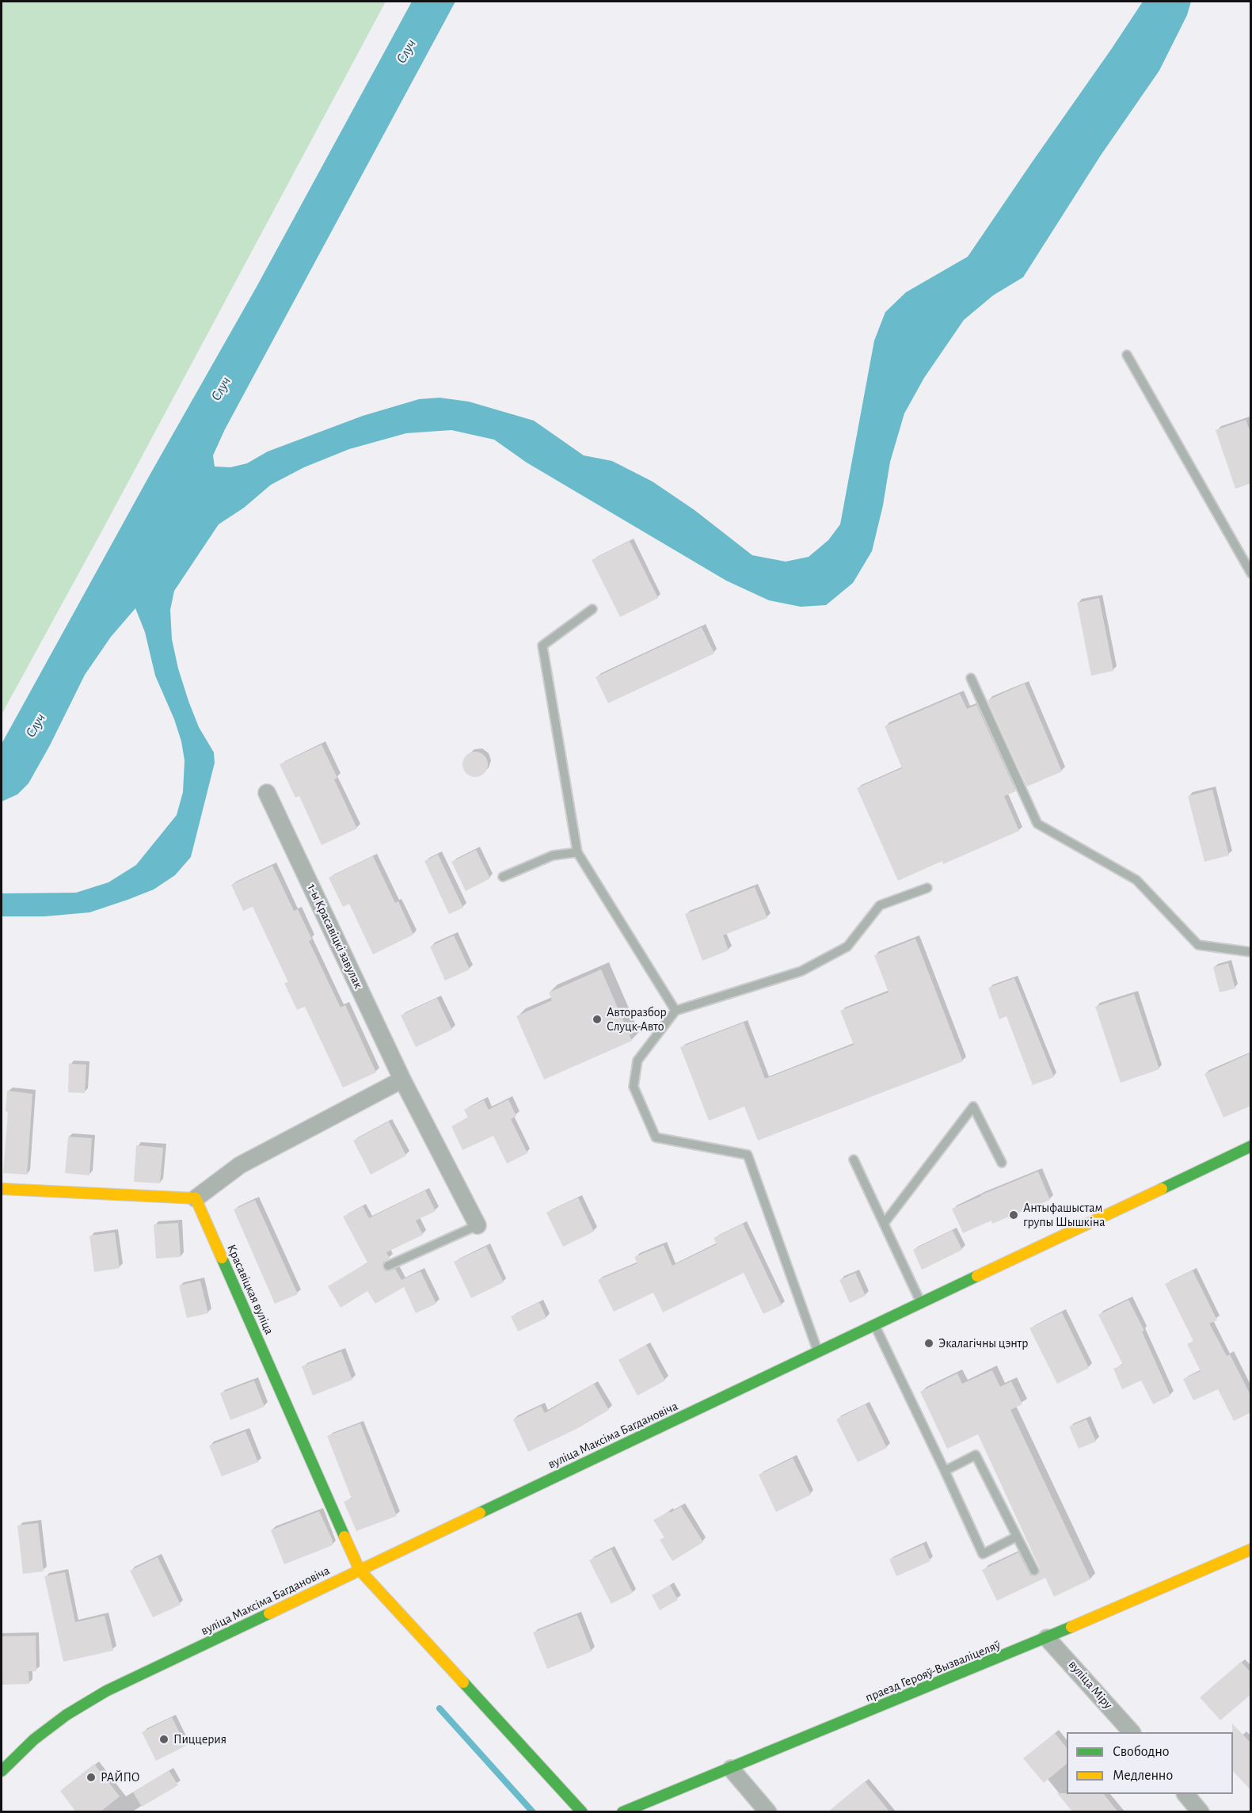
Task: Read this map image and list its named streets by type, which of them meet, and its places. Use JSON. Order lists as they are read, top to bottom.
{
  "streets": {
    "street": [
      "1-ы Красавіцкі завулак",
      "Красавіцкая вуліца",
      "вуліца Максіма Багдановіча",
      "праезд Герояў-Вызваліцеляў",
      "вуліца Міру"
    ]
  },
  "crossings": [
    ["Красавіцкая вуліца", "вуліца Максіма Багдановіча"],
    ["праезд Герояў-Вызваліцеляў", "вуліца Міру"]
  ],
  "water": ["Случ"],
  "places": [
    "Авторазбор Слуцк-Авто",
    "Антыфашыстам групы Шышкіна",
    "Экалагічны цэнтр",
    "Пиццерия",
    "РАЙПО"
  ],
  "legend": ["Свободно", "Медленно"]
}
